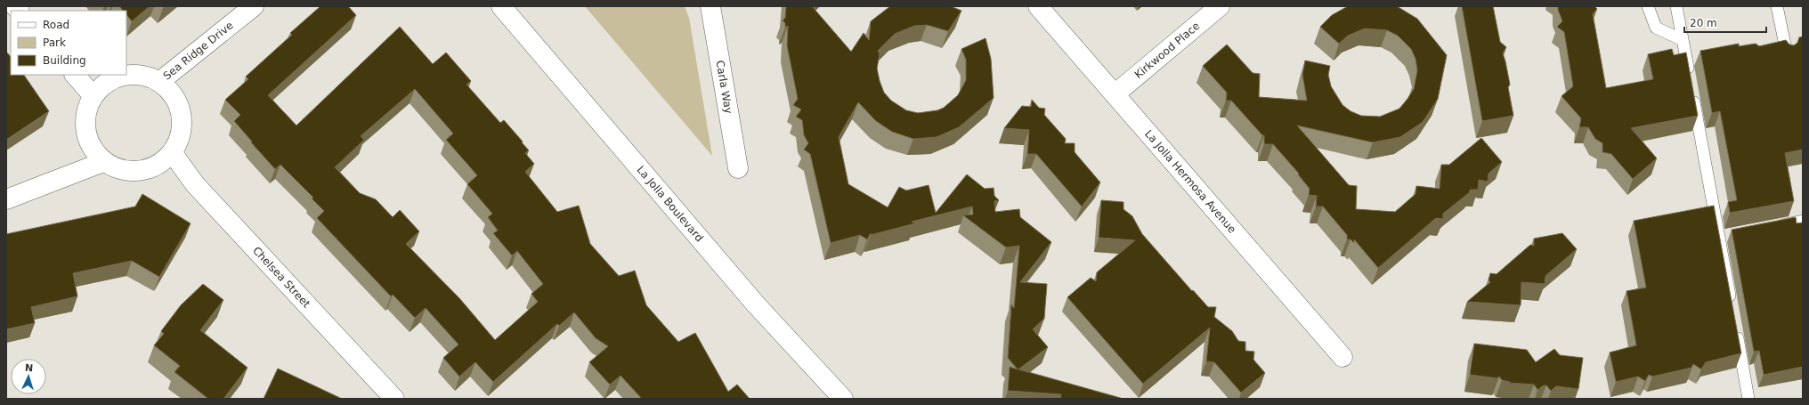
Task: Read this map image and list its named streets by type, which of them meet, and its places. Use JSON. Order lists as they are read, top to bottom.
{
  "streets": {
    "street": [
      "Sea Ridge Drive",
      "Kirkwood Place",
      "Carla Way",
      "La Jolla Hermosa Avenue",
      "La Jolla Boulevard",
      "Chelsea Street"
    ]
  },
  "crossings": [
    ["Sea Ridge Drive", "Chelsea Street"],
    ["Kirkwood Place", "La Jolla Hermosa Avenue"]
  ],
  "legend": ["Road", "Park", "Building"],
  "scale_bar": "20 m",
  "north": "top"
}
